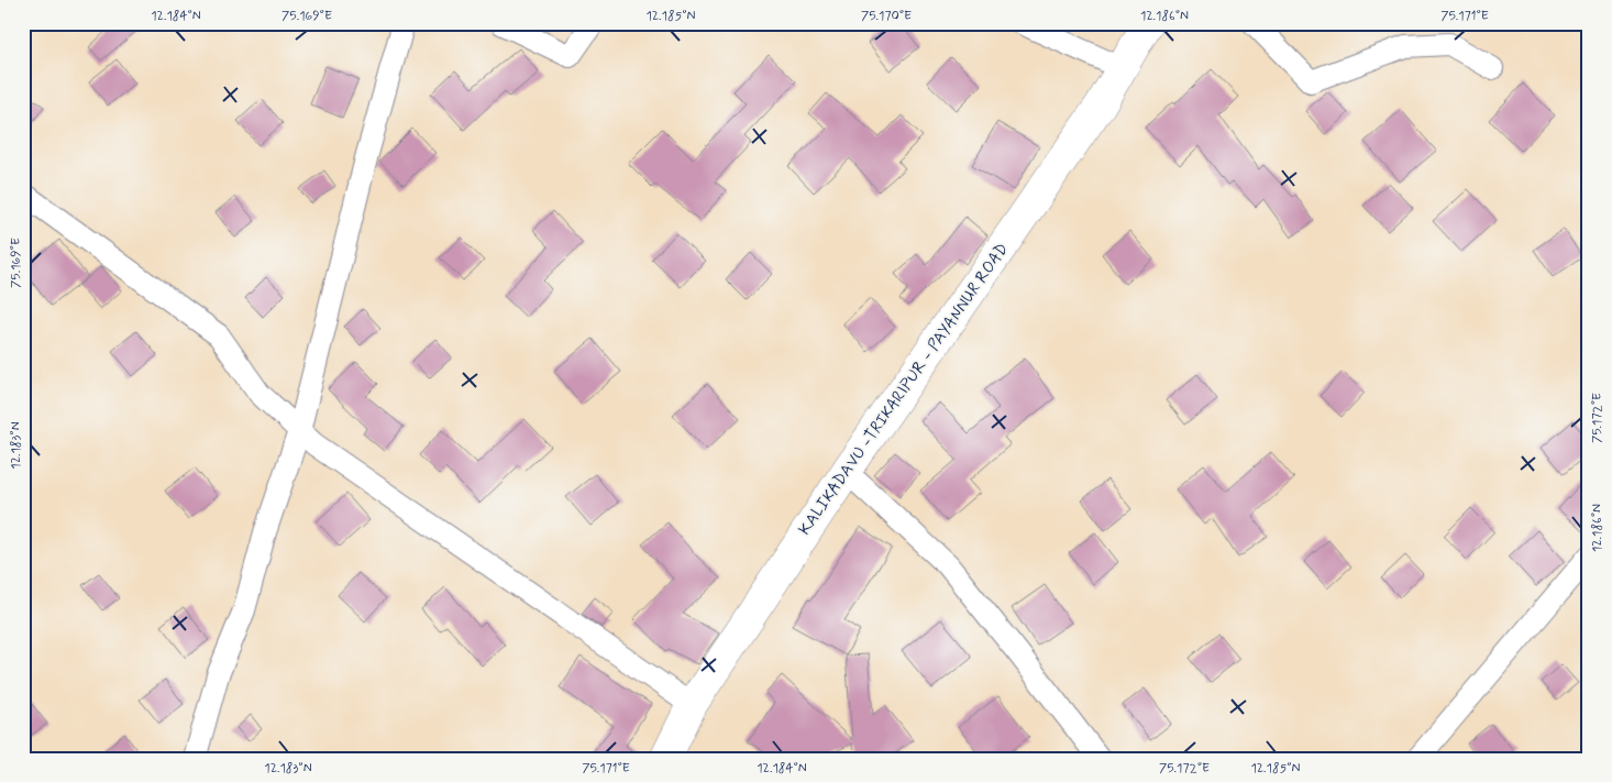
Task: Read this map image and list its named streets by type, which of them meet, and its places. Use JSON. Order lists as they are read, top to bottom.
{
  "streets": {
    "main road": ["KALIKADAVU -TRIKARIPUR - PAYANNUR ROAD"]
  },
  "coordinates": [
    "12.184°N",
    "75.169°E",
    "12.185°N",
    "75.170°E",
    "12.186°N",
    "75.171°E",
    "75.172°E",
    "12.183°N"
  ]
}
